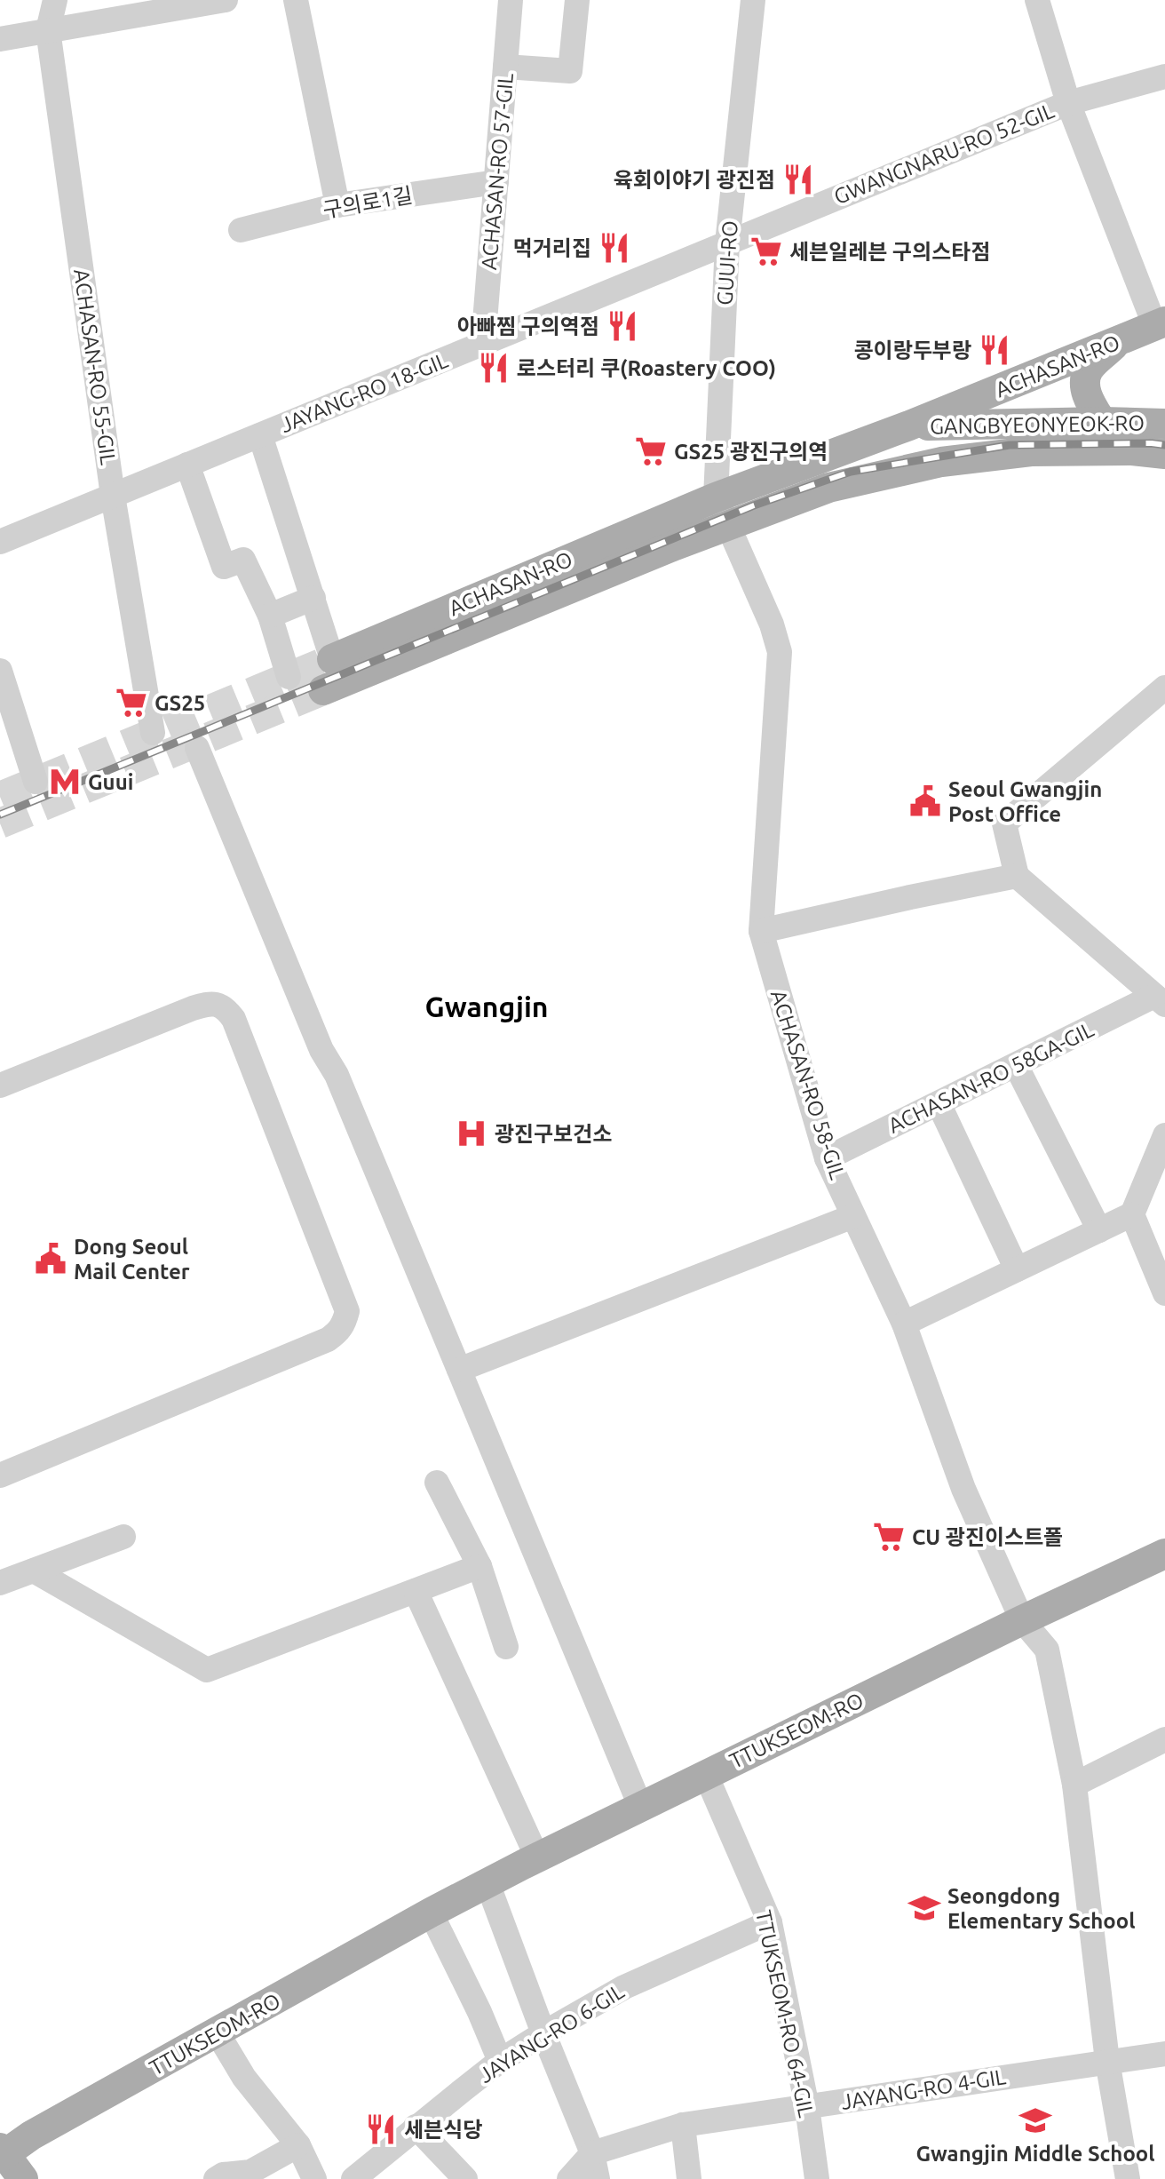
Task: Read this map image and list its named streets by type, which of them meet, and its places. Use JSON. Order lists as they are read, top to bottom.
{
  "streets": {
    "main road": ["ACHASAN-RO", "GANGBYEONYEOK-RO", "TTUKSEOM-RO"],
    "street": [
      "GWANGNARU-RO 52-GIL",
      "ACHASAN-RO 57-GIL",
      "구의로1길",
      "GUUI-RO",
      "ACHASAN-RO 55-GIL",
      "JAYANG-RO 18-GIL",
      "ACHASAN-RO 58GA-GIL",
      "ACHASAN-RO 58-GIL",
      "TTUKSEOM-RO 64-GIL",
      "JAYANG-RO 6-GIL",
      "JAYANG-RO 4-GIL"
    ]
  },
  "crossings": [
    ["GWANGNARU-RO 52-GIL", "GUUI-RO"],
    ["GWANGNARU-RO 52-GIL", "JAYANG-RO 18-GIL"],
    ["ACHASAN-RO 57-GIL", "구의로1길"],
    ["ACHASAN-RO 57-GIL", "JAYANG-RO 18-GIL"],
    ["GUUI-RO", "ACHASAN-RO"],
    ["GUUI-RO", "JAYANG-RO 18-GIL"],
    ["GUUI-RO", "GANGBYEONYEOK-RO"],
    ["GUUI-RO", "ACHASAN-RO 58-GIL"],
    ["ACHASAN-RO", "GANGBYEONYEOK-RO"],
    ["ACHASAN-RO", "ACHASAN-RO 58-GIL"],
    ["ACHASAN-RO 55-GIL", "JAYANG-RO 18-GIL"],
    ["GANGBYEONYEOK-RO", "ACHASAN-RO 58-GIL"],
    ["ACHASAN-RO 58GA-GIL", "ACHASAN-RO 58-GIL"],
    ["ACHASAN-RO 58-GIL", "TTUKSEOM-RO"],
    ["ACHASAN-RO 58-GIL", "JAYANG-RO 4-GIL"],
    ["TTUKSEOM-RO", "TTUKSEOM-RO 64-GIL"],
    ["TTUKSEOM-RO 64-GIL", "JAYANG-RO 6-GIL"],
    ["TTUKSEOM-RO 64-GIL", "JAYANG-RO 4-GIL"]
  ],
  "districts": ["Gwangjin"],
  "places": {
    "restaurant": [
      "육회이야기 광진점",
      "먹거리집",
      "아빠찜 구의역점",
      "콩이랑두부랑",
      "로스터리 쿠(Roastery COO)",
      "세븐식당"
    ],
    "supermarket": [
      "세븐일레븐 구의스타점",
      "GS25 광진구의역",
      "GS25",
      "CU 광진이스트폴"
    ],
    "metro station": ["Guui"],
    "public building": ["Seoul Gwangjin Post Office", "Dong Seoul Mail Center"],
    "hospital": ["광진구보건소"],
    "school or university": ["Seongdong Elementary School", "Gwangjin Middle School"]
  }
}
